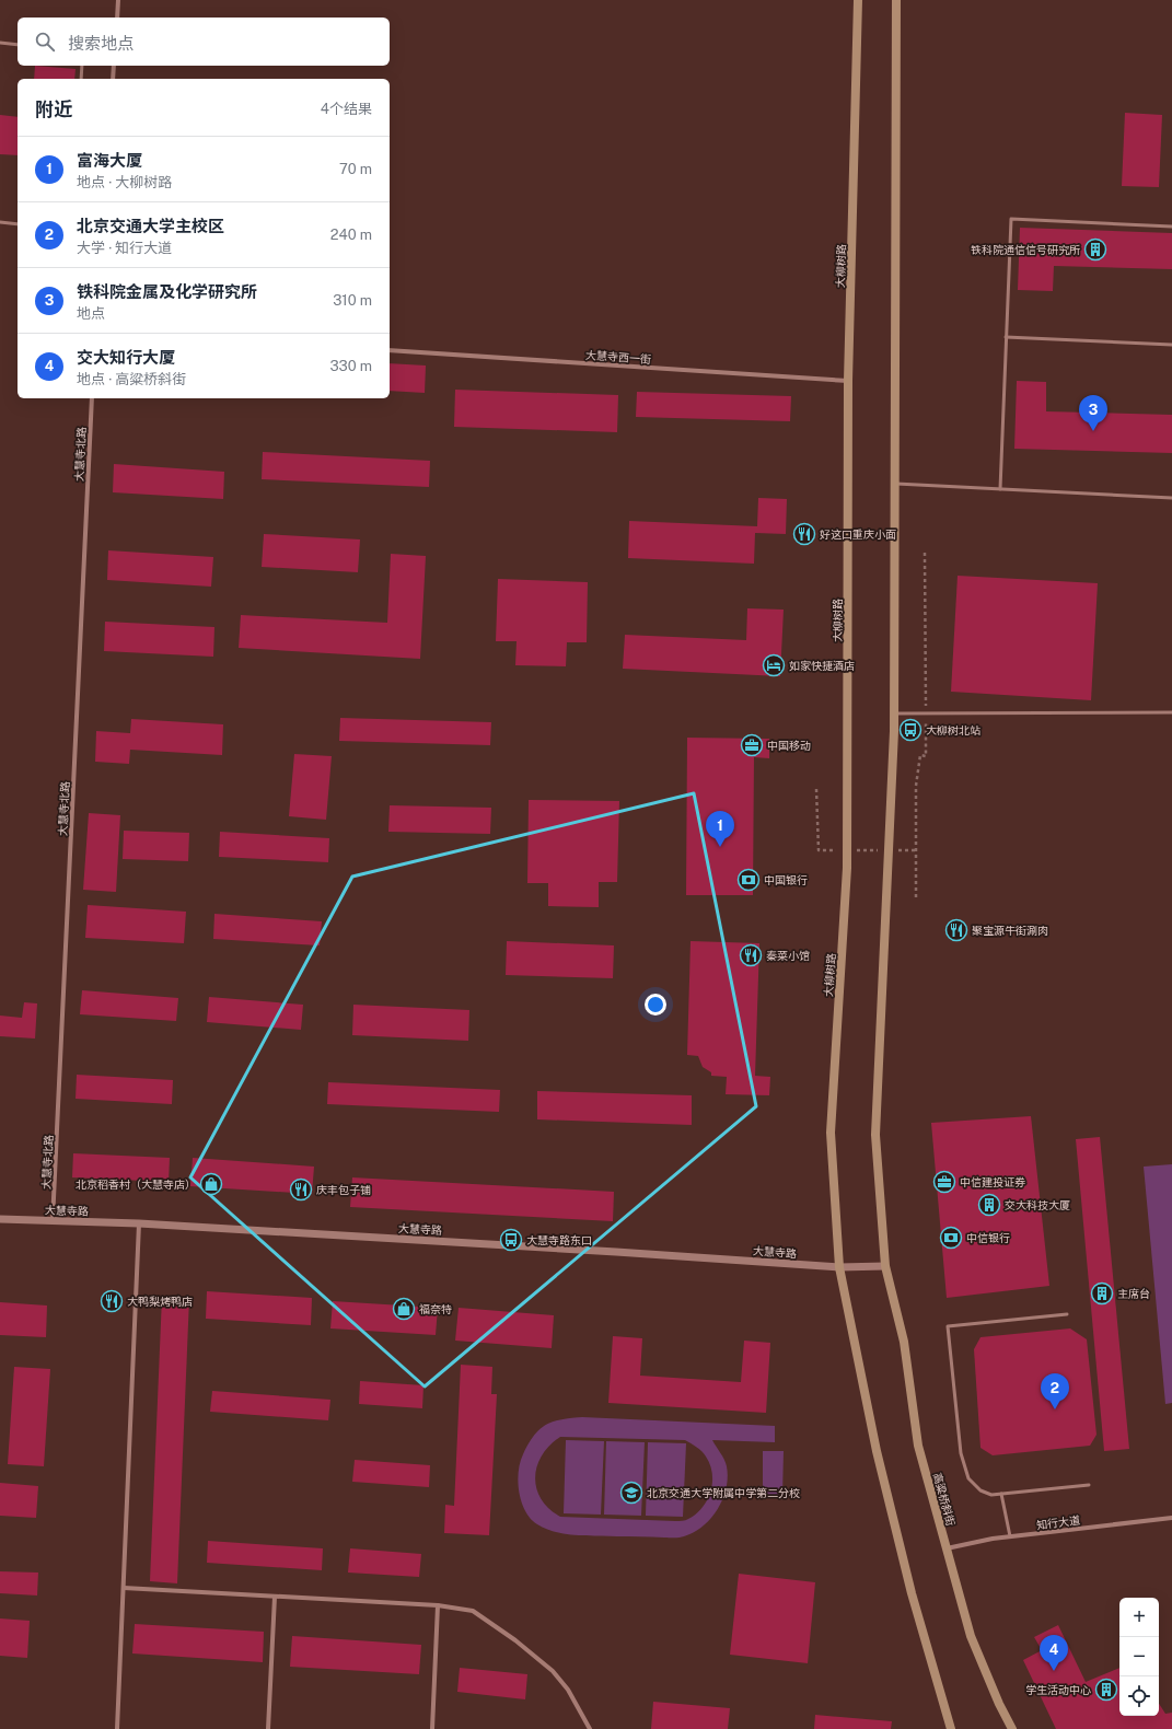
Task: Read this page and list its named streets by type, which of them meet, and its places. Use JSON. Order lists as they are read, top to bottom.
{
  "streets": {
    "main road": ["大柳树路", "高粱桥斜街"],
    "street": [
      "大慧寺西一街",
      "大慧寺北路",
      "大慧寺路",
      "知行大道"
    ]
  },
  "crossings": [
    ["大柳树路", "大慧寺西一街"],
    ["大柳树路", "大慧寺路"],
    ["大慧寺北路", "大慧寺路"],
    ["大慧寺路", "高粱桥斜街"],
    ["高粱桥斜街", "知行大道"]
  ],
  "places": {
    "building": [
      "铁科院通信信号研究所",
      "交大科技大厦",
      "主席台",
      "学生活动中心"
    ],
    "restaurant": [
      "好这口重庆小面",
      "聚宝源牛街涮肉",
      "秦菜小馆",
      "庆丰包子铺",
      "大鸭梨烤鸭店"
    ],
    "hotel": ["如家快捷酒店"],
    "bus stop": ["大柳树北站", "大慧寺路东口"],
    "office": ["中国移动", "中信建投证券"],
    "bank": ["中国银行", "中信银行"],
    "shop": ["北京稻香村（大慧寺店）", "福奈特"],
    "school or university": ["北京交通大学附属中学第二分校"]
  },
  "page": {
    "search": "搜索地点",
    "heading": ["附近", "4个结果"],
    "list": [
      {
        "mark": "1",
        "name": "富海大厦",
        "note": "地点 · 大柳树路",
        "value": "70 m"
      },
      {
        "mark": "2",
        "name": "北京交通大学主校区",
        "note": "大学 · 知行大道",
        "value": "240 m"
      },
      {
        "mark": "3",
        "name": "铁科院金属及化学研究所",
        "note": "地点",
        "value": "310 m"
      },
      {
        "mark": "4",
        "name": "交大知行大厦",
        "note": "地点 · 高粱桥斜街",
        "value": "330 m"
      }
    ],
    "pins": [
      "3",
      "1",
      "2",
      "4"
    ],
    "map_buttons": ["+", "−"]
  }
}
